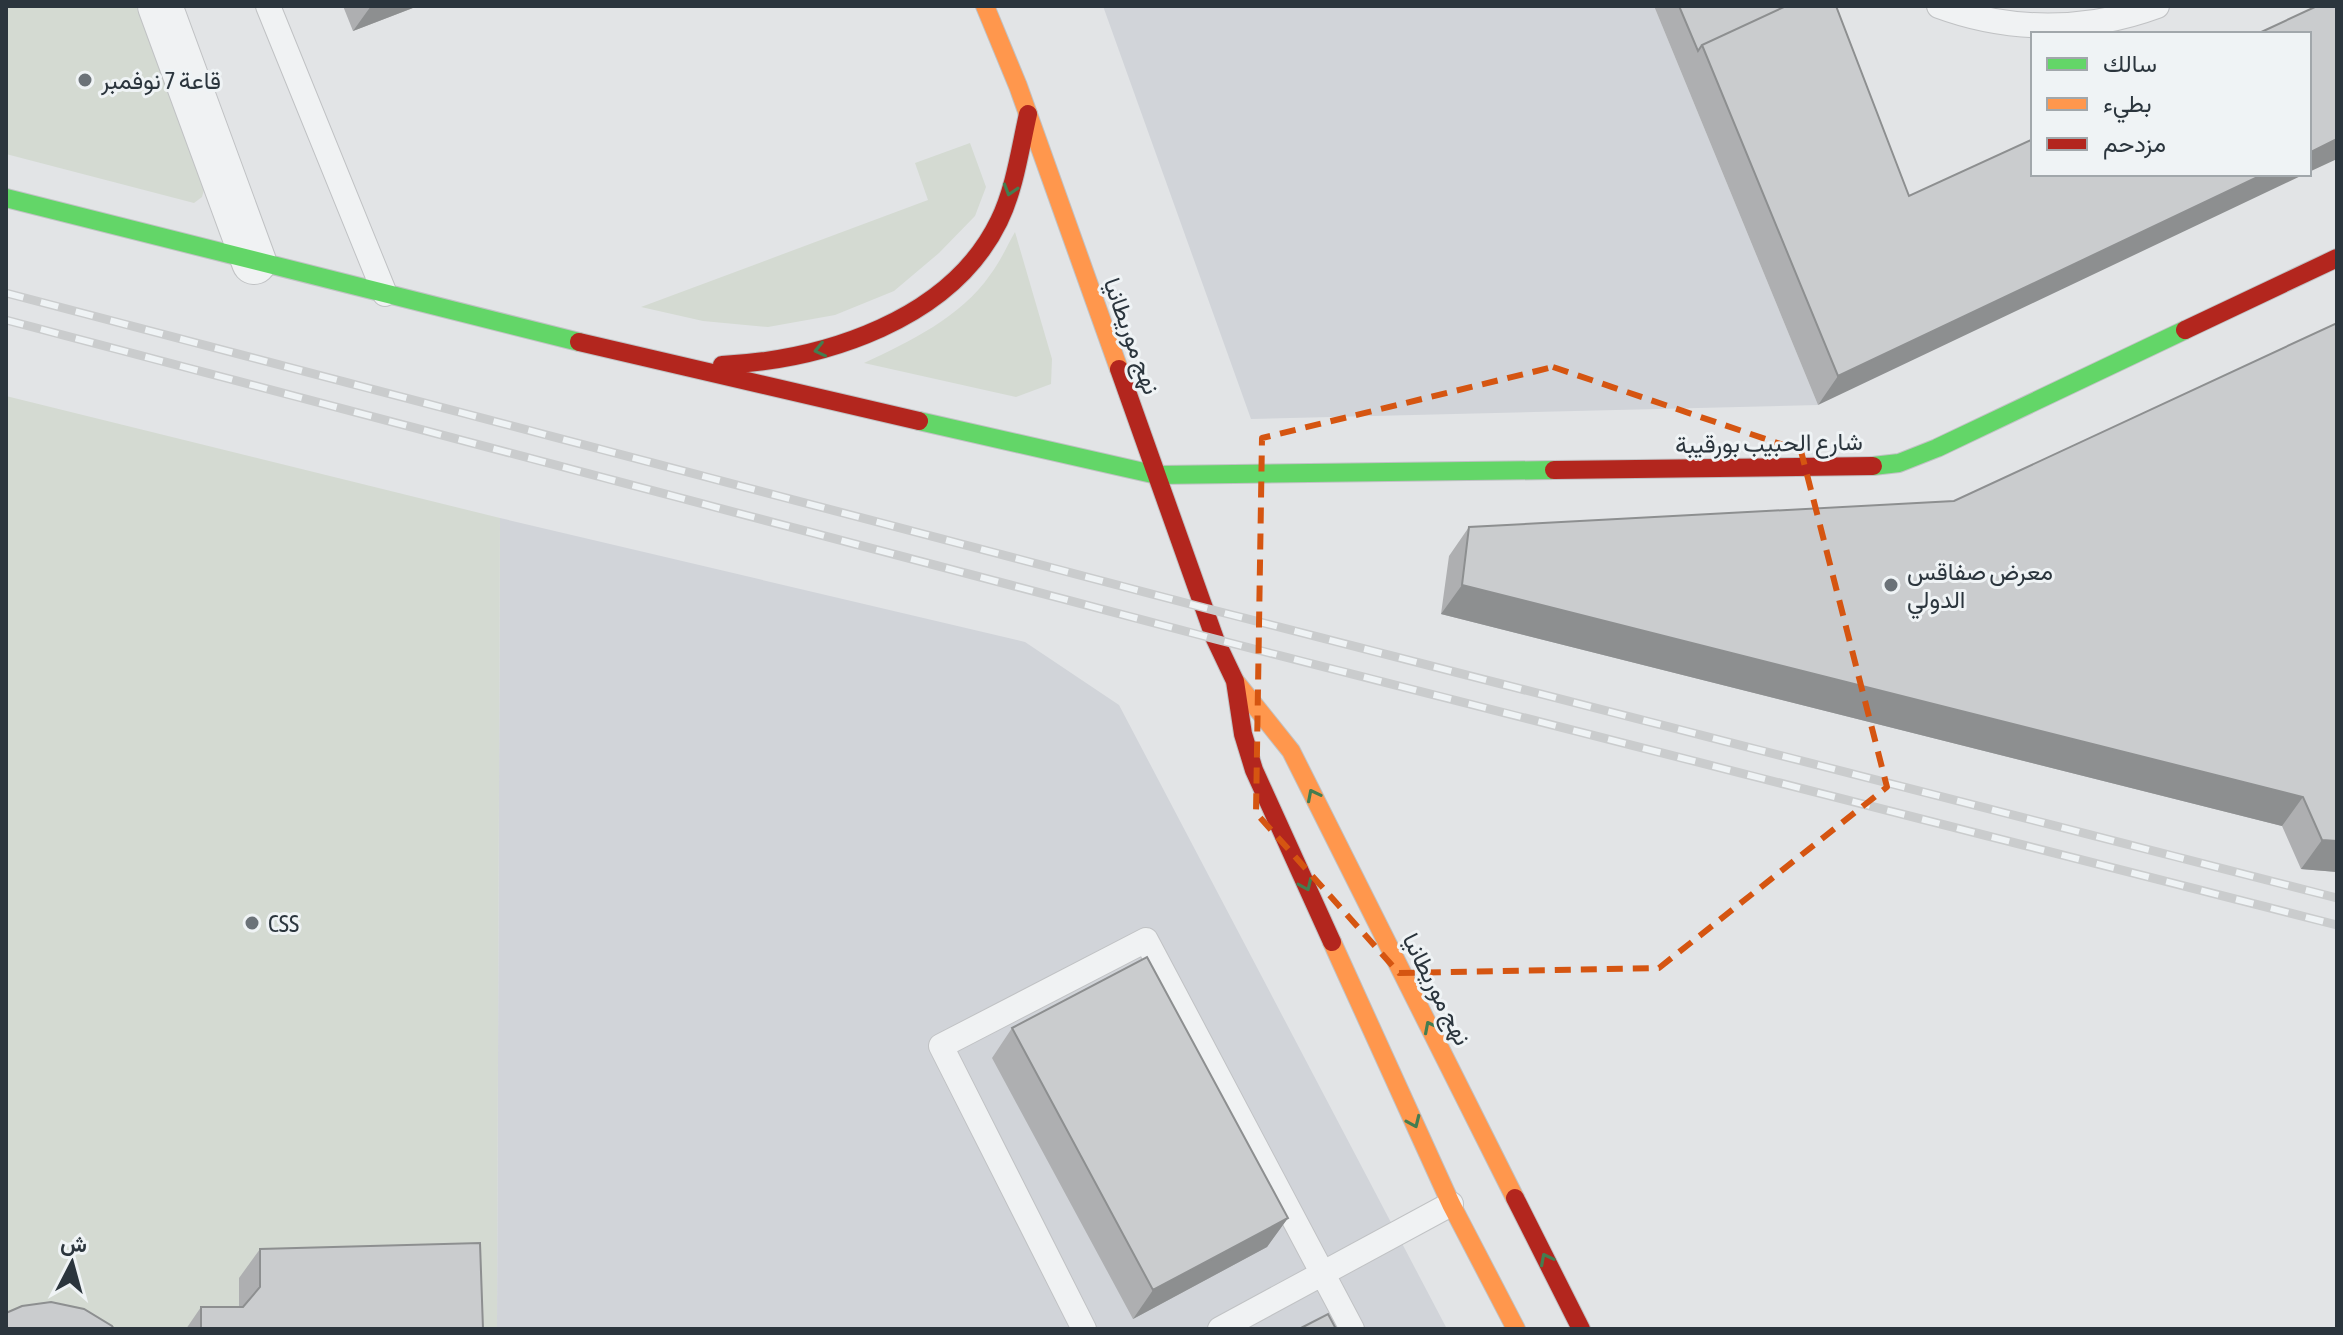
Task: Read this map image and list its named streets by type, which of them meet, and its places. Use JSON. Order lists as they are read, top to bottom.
{
  "streets": {
    "street": ["نهج موريطانيا", "شارع الحبيب بورقيبة"]
  },
  "crossings": [
    ["نهج موريطانيا", "شارع الحبيب بورقيبة"]
  ],
  "places": ["قاعة 7 نوفمبر", "معرض صفاقس الدولي", "CSS"],
  "legend": ["سالك", "بطيء", "مزدحم"],
  "north": "top"
}
